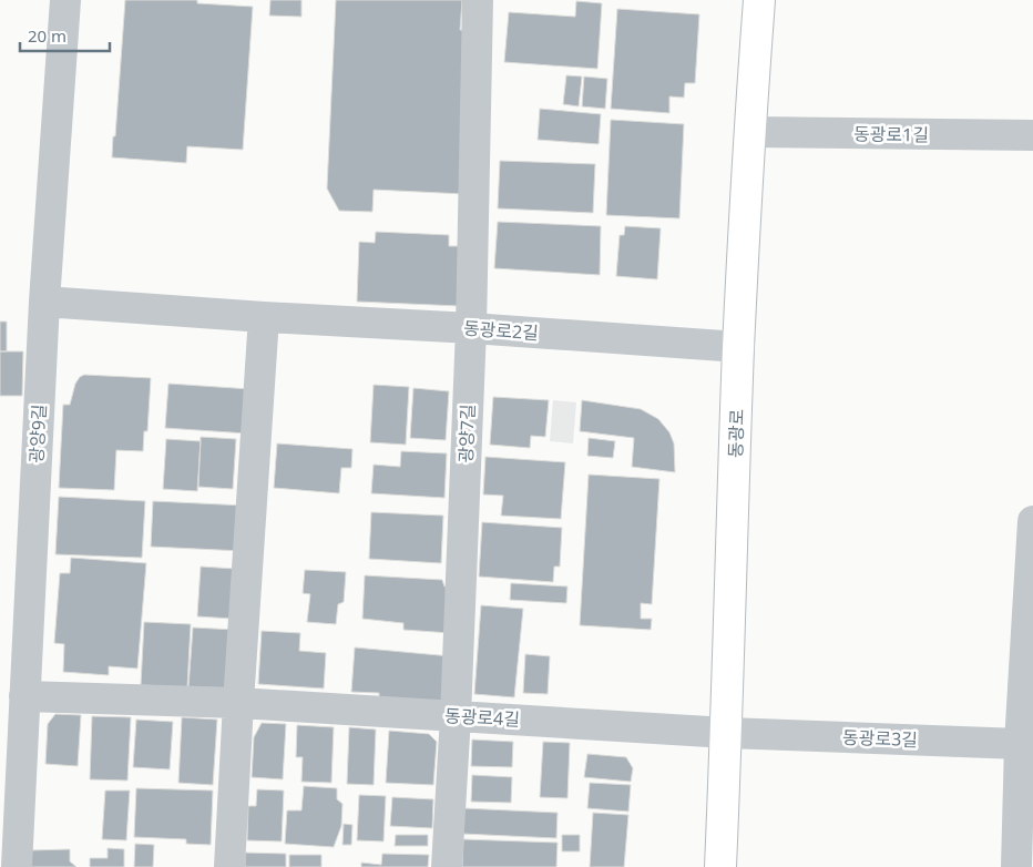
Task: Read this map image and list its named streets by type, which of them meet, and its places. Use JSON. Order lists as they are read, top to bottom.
{
  "streets": {
    "main road": ["동광로"],
    "street": [
      "동광로1길",
      "동광로2길",
      "광양9길",
      "광양7길",
      "동광로4길",
      "동광로3길"
    ]
  },
  "crossings": [
    ["동광로1길", "동광로"],
    ["동광로2길", "광양9길"],
    ["동광로2길", "광양7길"],
    ["동광로2길", "동광로"],
    ["광양9길", "동광로4길"],
    ["광양7길", "동광로4길"],
    ["동광로", "동광로4길"],
    ["동광로", "동광로3길"],
    ["동광로4길", "동광로3길"]
  ],
  "scale_bar": "20 m"
}
